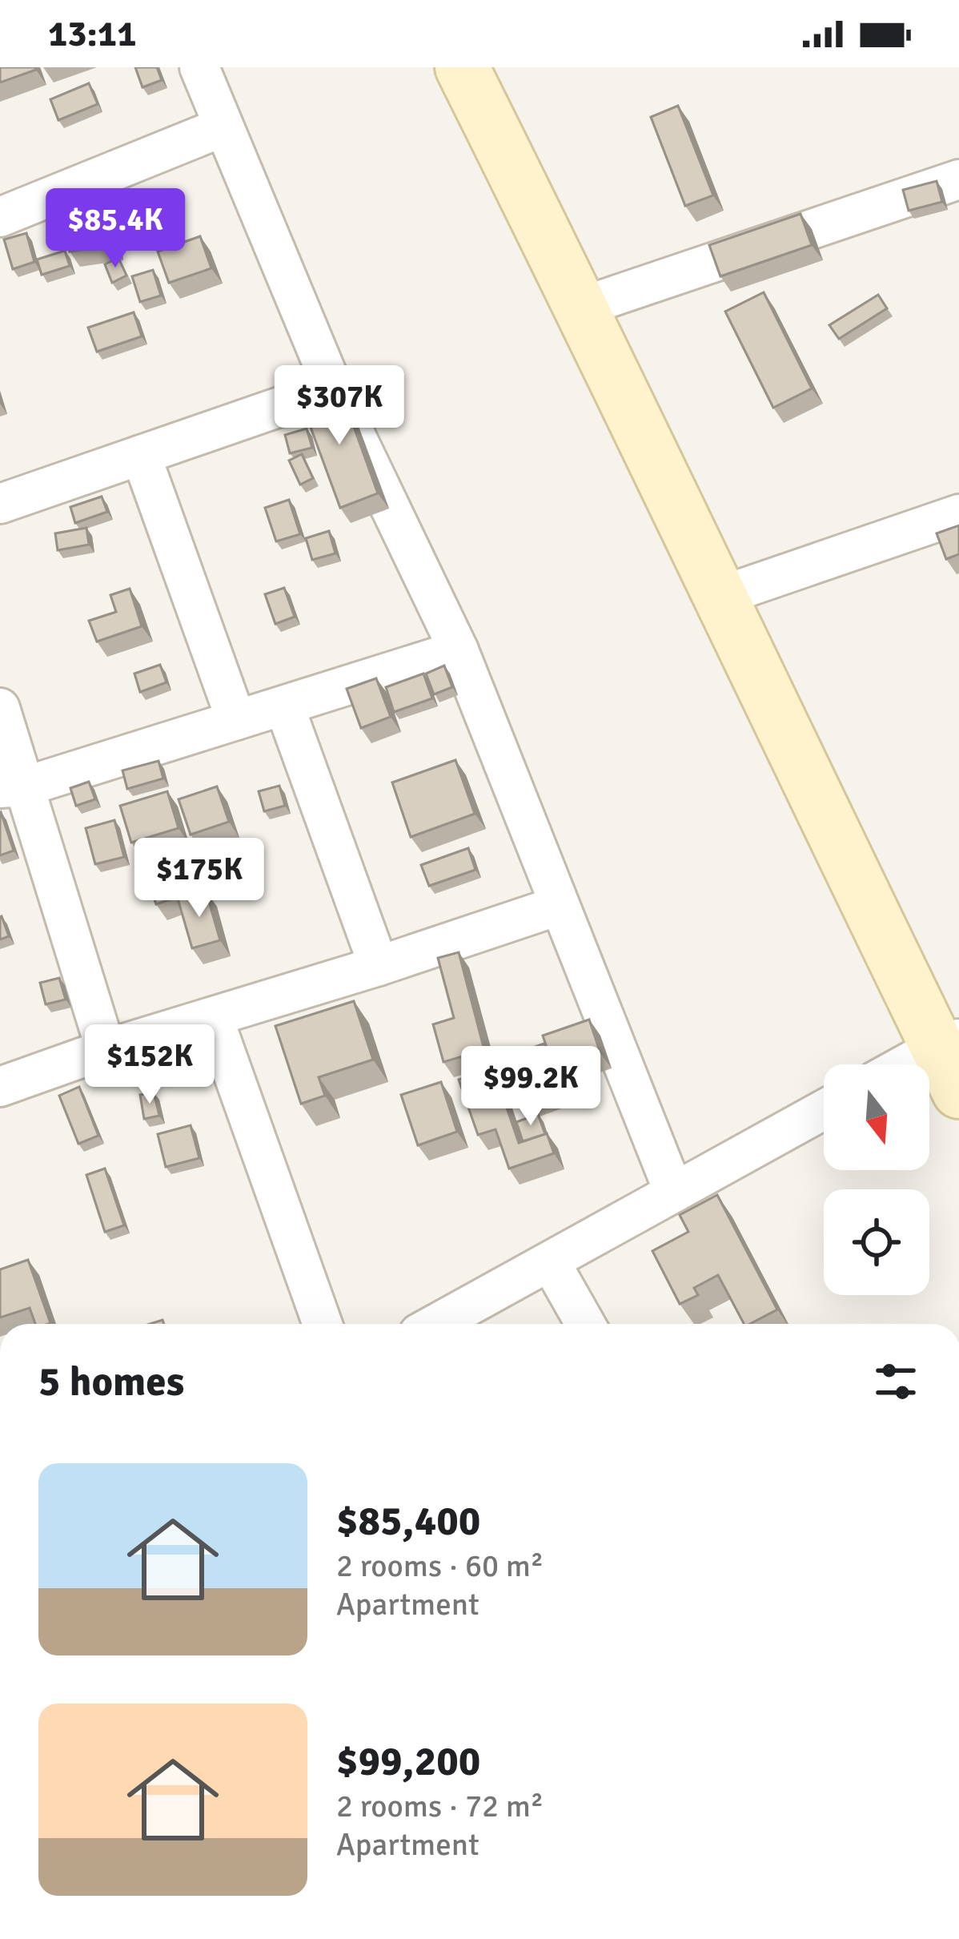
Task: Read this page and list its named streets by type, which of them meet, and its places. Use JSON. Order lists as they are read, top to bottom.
{
  "north": "bottom",
  "page": {
    "status": "13:11",
    "price": [
      "$85.4K",
      "$307K",
      "$175K",
      "$152K",
      "$99.2K"
    ],
    "heading": "5 homes",
    "list": [
      {
        "name": "$85,400",
        "note": "2 rooms · 60 m² · Apartment"
      },
      {
        "name": "$99,200",
        "note": "2 rooms · 72 m² · Apartment"
      }
    ]
  }
}
